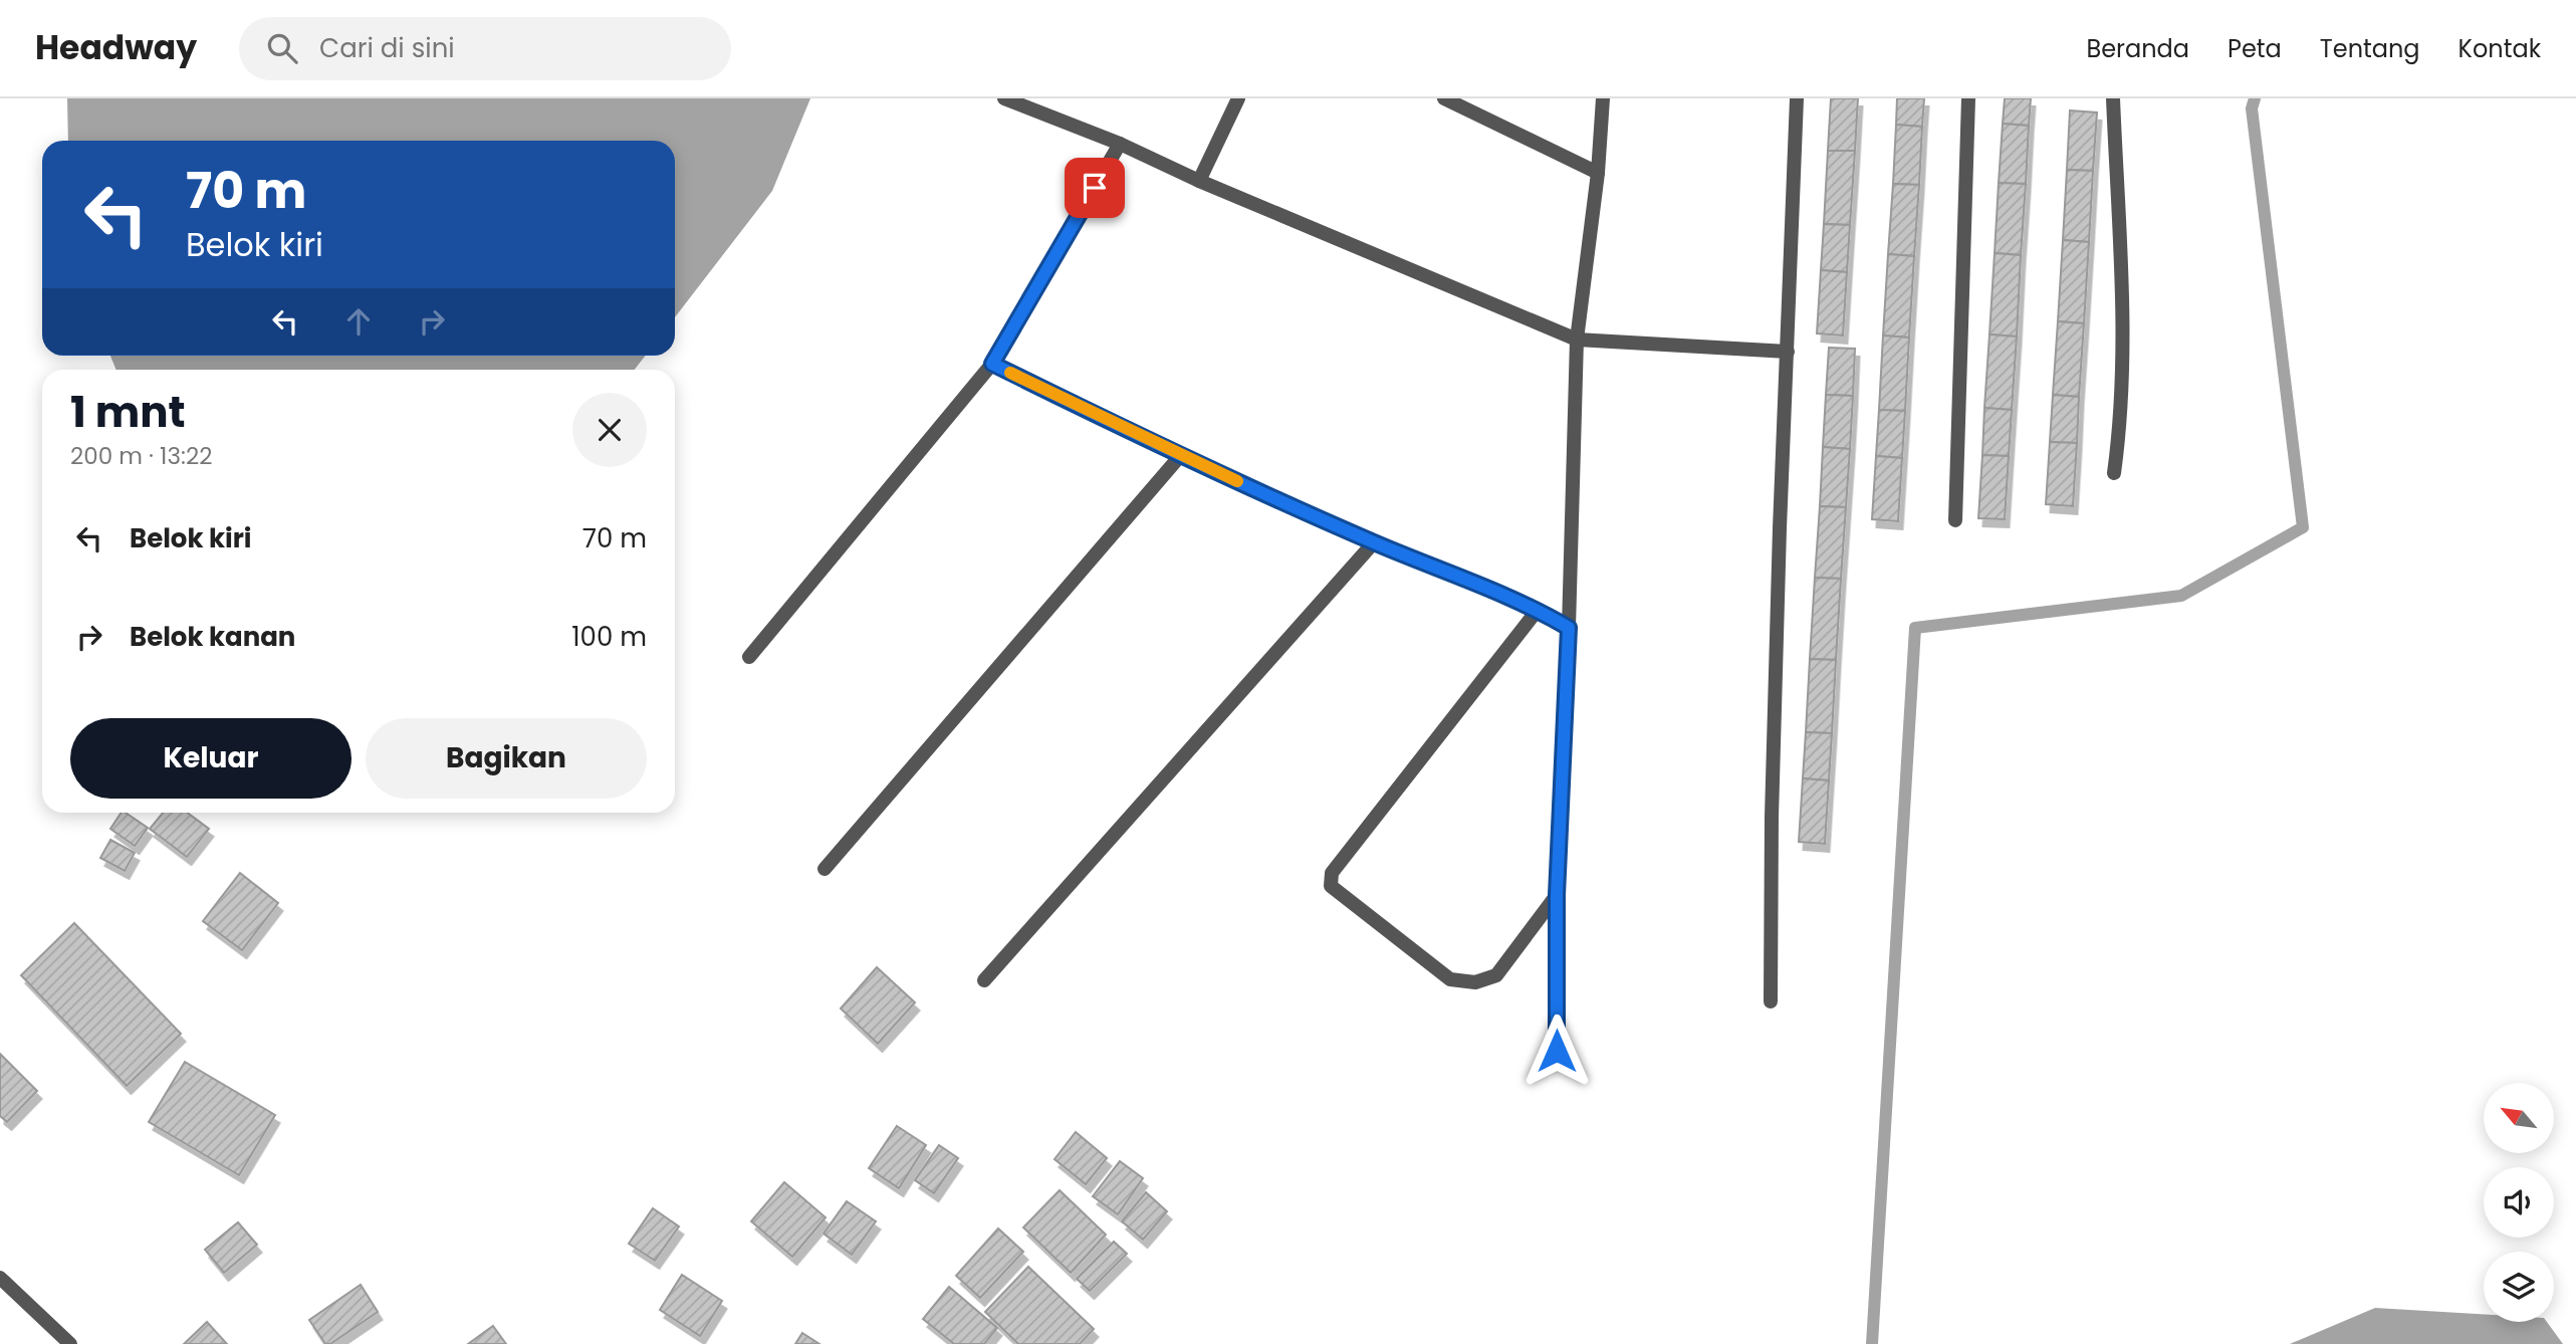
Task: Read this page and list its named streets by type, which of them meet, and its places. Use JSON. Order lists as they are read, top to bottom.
{
  "north": "top left",
  "page": {
    "header": "Headway",
    "search": "Cari di sini",
    "nav": [
      "Beranda",
      "Peta",
      "Tentang",
      "Kontak"
    ],
    "turn": ["70 m", "Belok kiri"],
    "heading": ["1 mnt", "200 m · 13:22"],
    "list": [
      {
        "name": "Belok kiri",
        "value": "70 m"
      },
      {
        "name": "Belok kanan",
        "value": "100 m"
      }
    ],
    "buttons": ["Keluar", "Bagikan"]
  }
}
